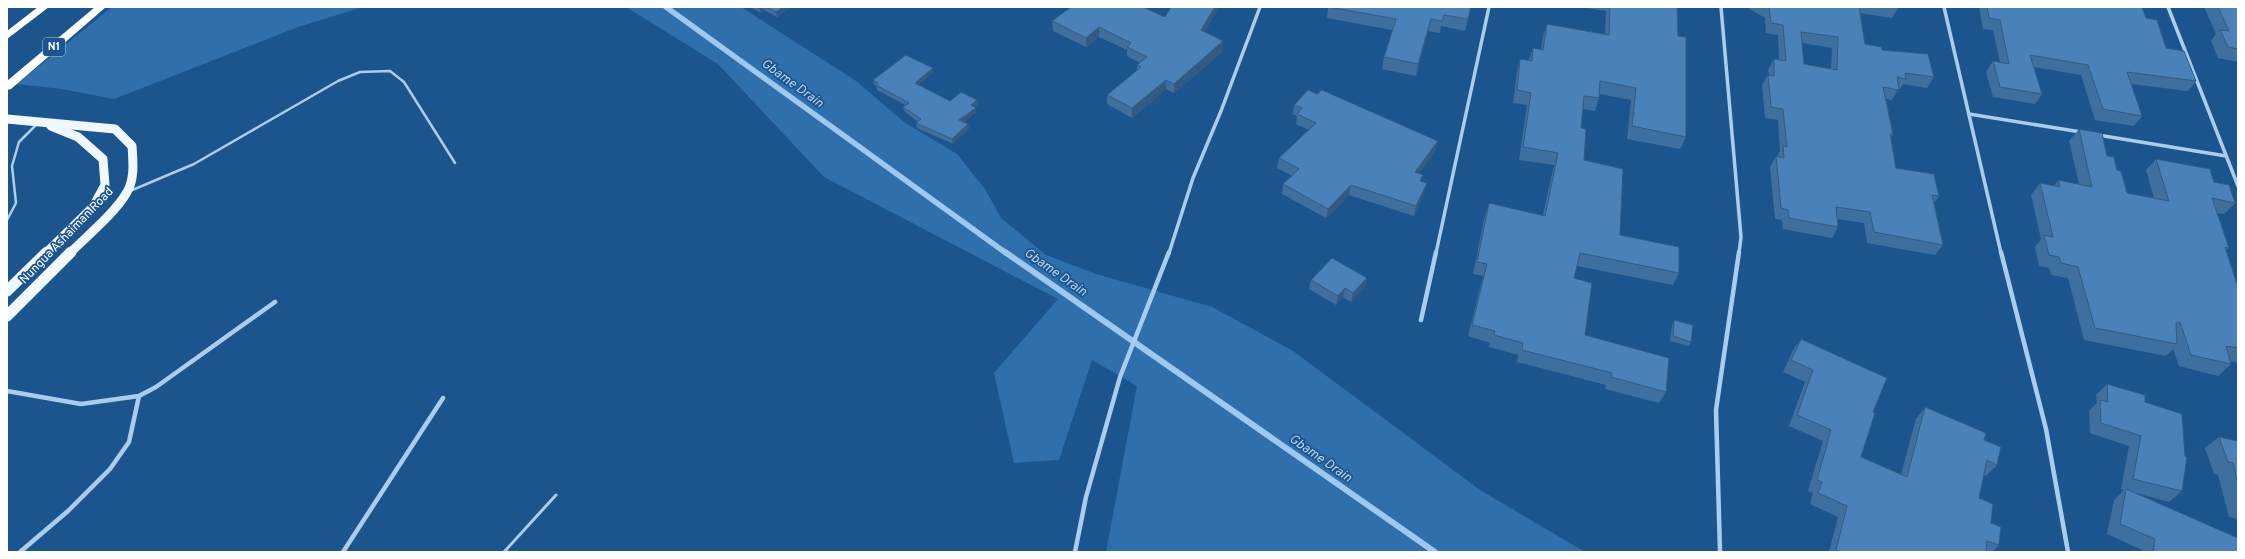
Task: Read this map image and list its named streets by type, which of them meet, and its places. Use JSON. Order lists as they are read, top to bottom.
{
  "streets": {
    "highway": ["N1"],
    "main road": ["Nungua Ashaiman Road"]
  },
  "water": ["Gbame Drain"]
}
